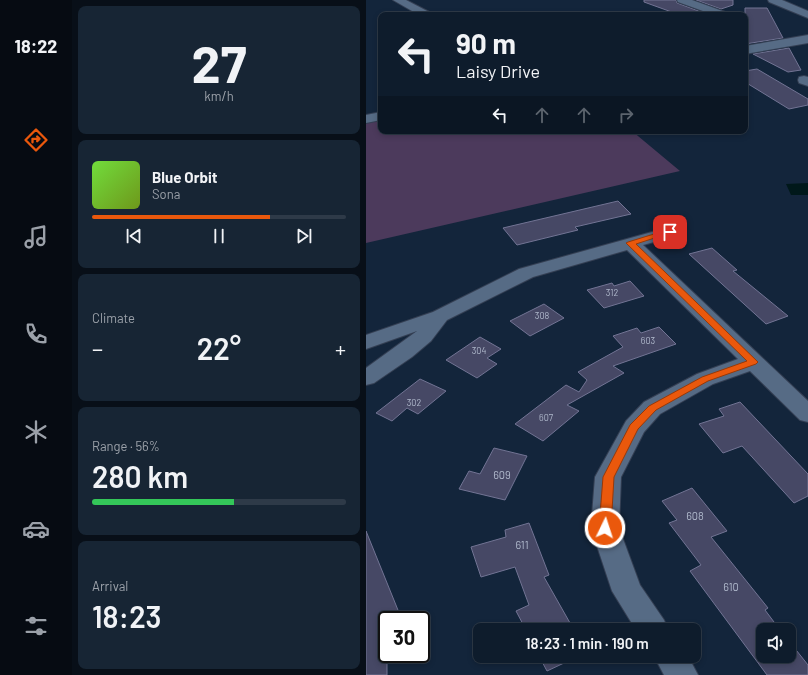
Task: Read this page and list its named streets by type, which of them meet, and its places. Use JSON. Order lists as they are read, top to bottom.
{
  "house_numbers": [
    "312",
    "308",
    "603",
    "304",
    "302",
    "607",
    "609",
    "608",
    "611",
    "610"
  ],
  "page": {
    "tabs": "18:22",
    "tile": [
      ["27", "km/h"],
      "Climate",
      ["Range · 56%", "280 km"],
      ["Arrival", "18:23"]
    ],
    "turn": ["90 m", "Laisy Drive"],
    "song": ["Blue Orbit", "Sona"],
    "heat": ["−", "22°", "+"],
    "limit": "30",
    "trip": "18:23 · 1 min · 190 m"
  }
}
